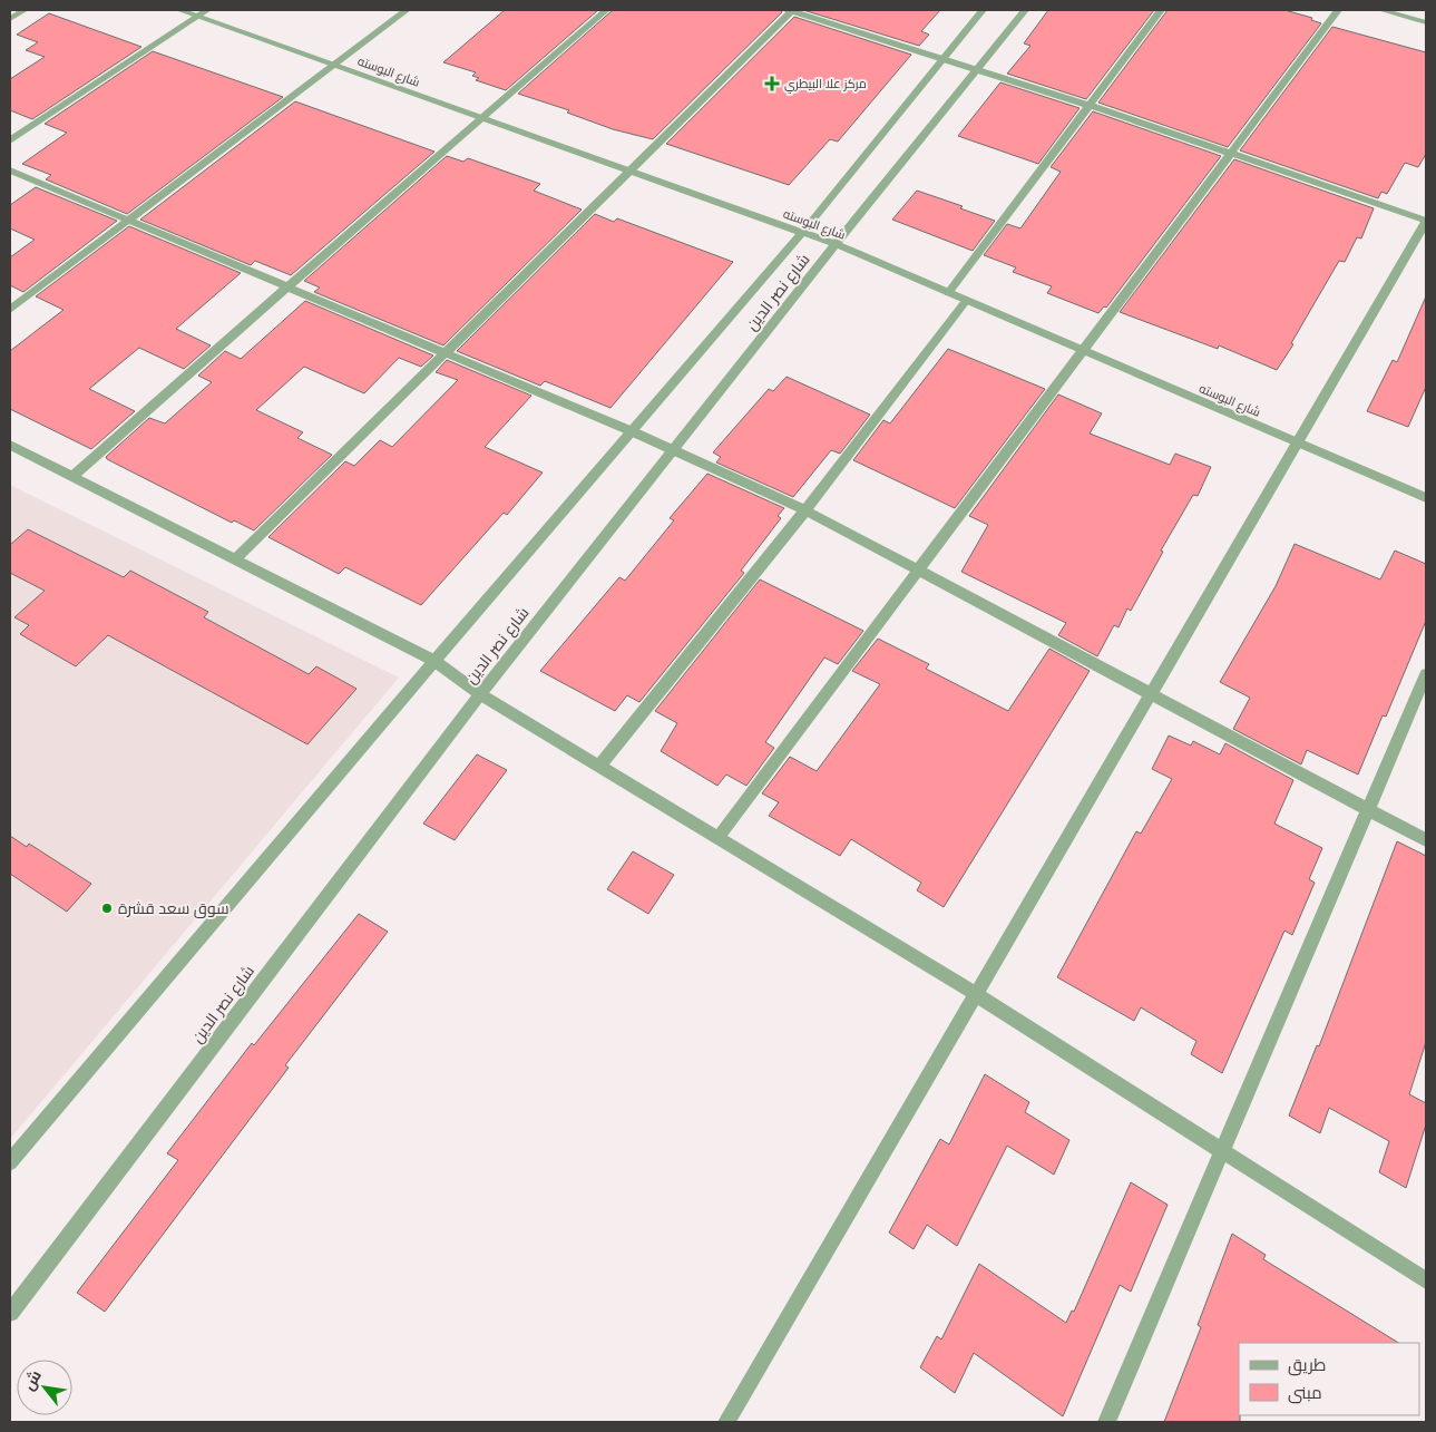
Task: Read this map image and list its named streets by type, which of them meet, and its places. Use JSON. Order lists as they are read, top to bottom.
{
  "streets": {
    "street": ["شارع البوسته", "شارع نصر الدين"]
  },
  "crossings": [
    ["شارع البوسته", "شارع نصر الدين"]
  ],
  "places": {
    "health": ["مركز علا البيطري"],
    "other": ["سوق سعد قشرة"]
  },
  "legend": ["طريق", "مبنى"],
  "north": "top left"
}
